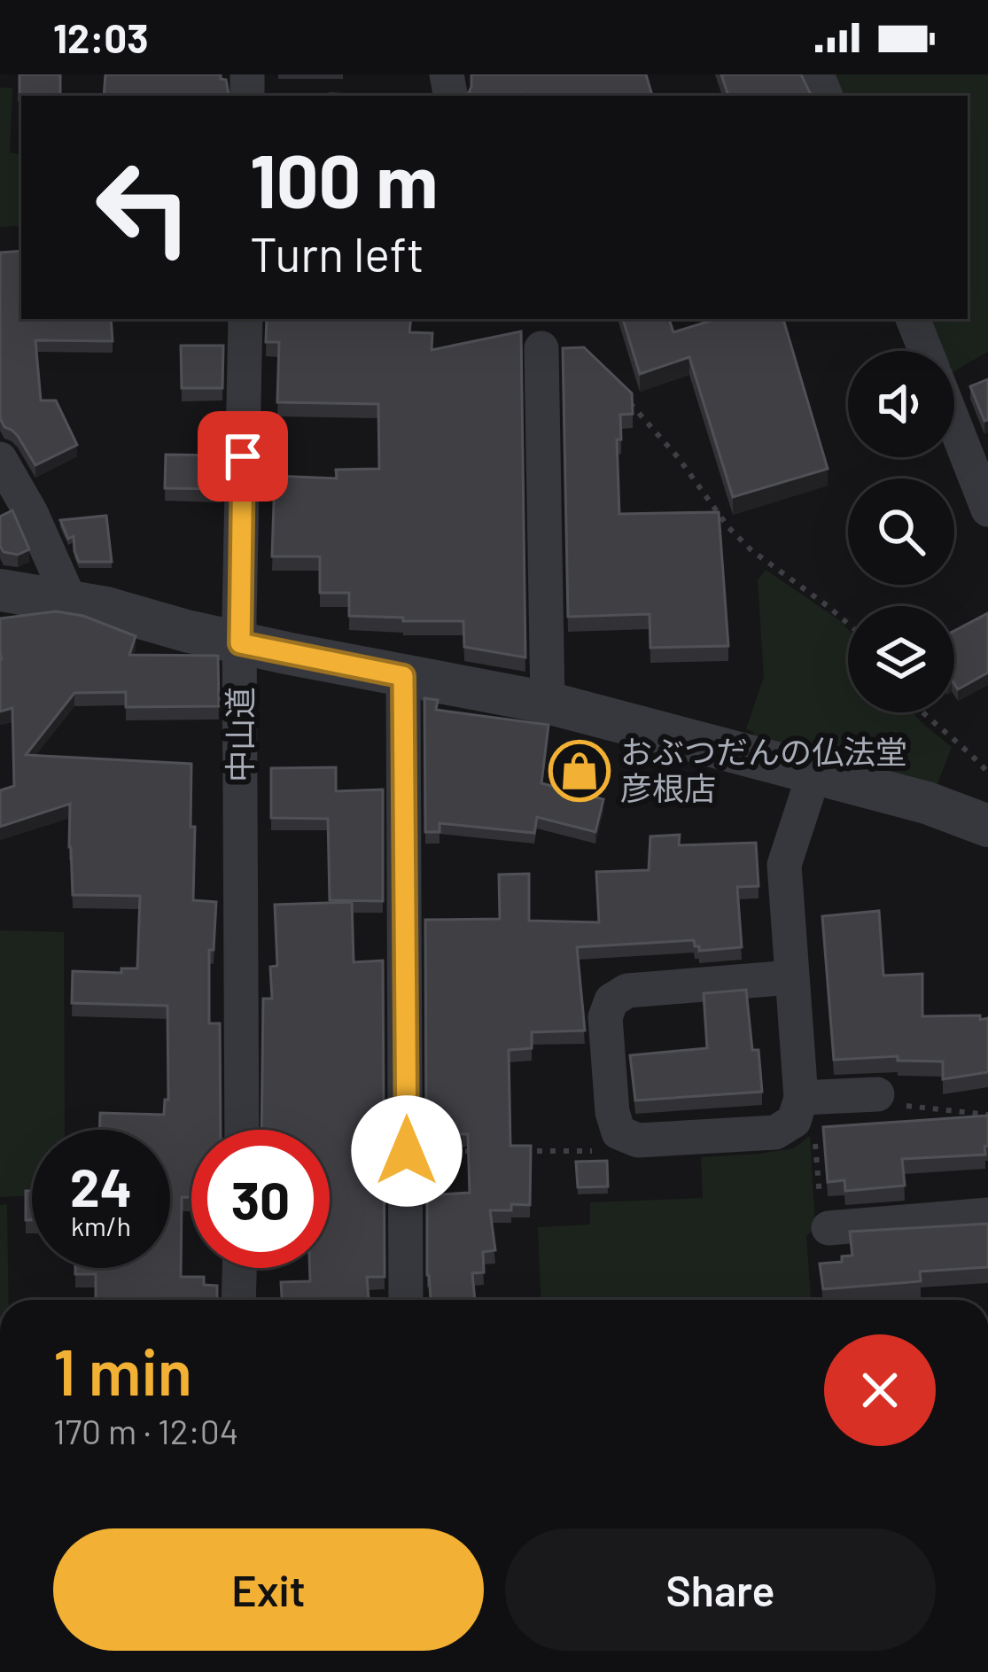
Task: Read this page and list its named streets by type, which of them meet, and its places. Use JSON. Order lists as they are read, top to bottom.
{
  "streets": {
    "street": ["中山道"]
  },
  "places": {
    "shop": ["おぶつだんの仏法堂 彦根店"]
  },
  "page": {
    "status": "12:03",
    "turn": ["100 m", "Turn left"],
    "speed": "24 km/h",
    "limit": "30",
    "heading": ["1 min", "170 m · 12:04"],
    "buttons": ["Exit", "Share"]
  }
}
